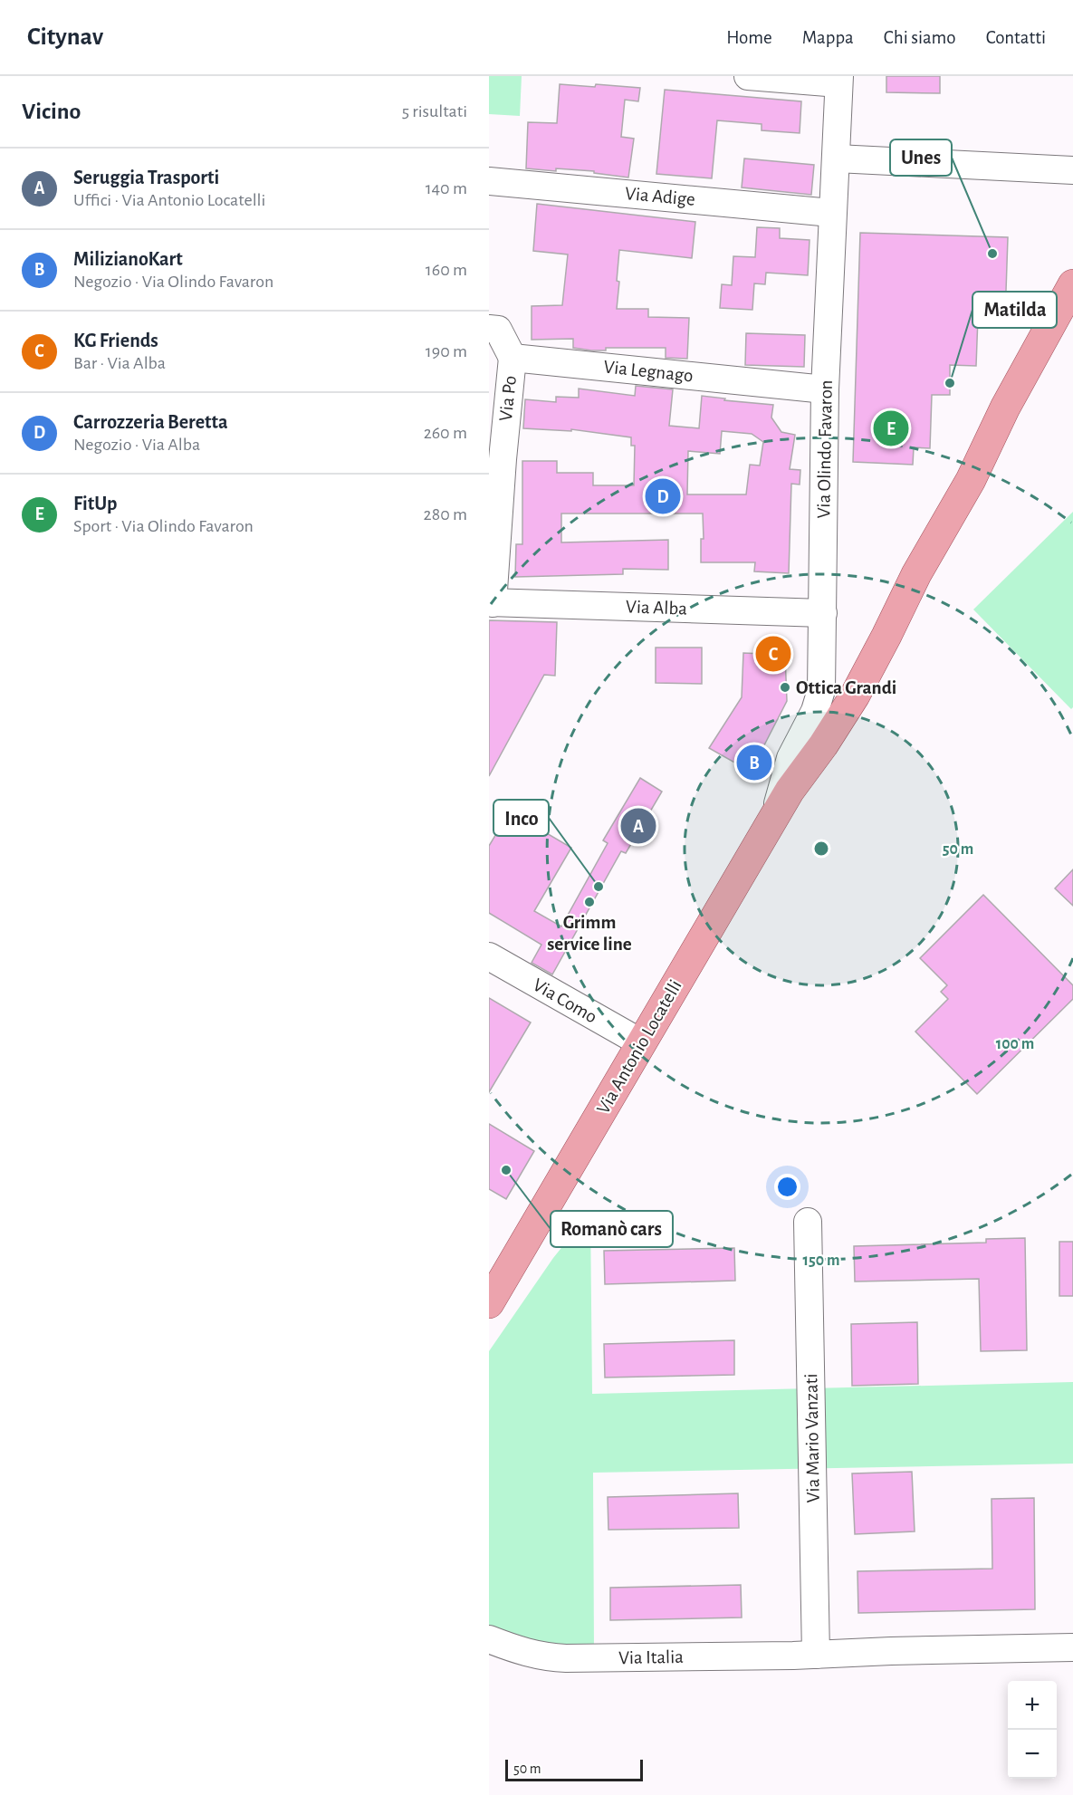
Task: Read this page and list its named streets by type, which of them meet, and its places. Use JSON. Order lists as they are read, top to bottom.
{
  "streets": {
    "main road": ["Via Antonio Locatelli"],
    "street": [
      "Via Adige",
      "Via Legnago",
      "Via Po",
      "Via Olindo Favaron",
      "Via Alba",
      "Via Como",
      "Via Mario Vanzati",
      "Via Italia"
    ]
  },
  "crossings": [
    ["Via Adige", "Via Olindo Favaron"],
    ["Via Legnago", "Via Po"],
    ["Via Legnago", "Via Olindo Favaron"],
    ["Via Po", "Via Alba"],
    ["Via Olindo Favaron", "Via Alba"],
    ["Via Olindo Favaron", "Via Antonio Locatelli"],
    ["Via Como", "Via Antonio Locatelli"],
    ["Via Mario Vanzati", "Via Italia"]
  ],
  "places": [
    "Unes",
    "Matilda",
    "Ottica Grandi",
    "Inco",
    "Grimm service line",
    "Romanò cars"
  ],
  "scale_bar": "50 m",
  "page": {
    "header": "Citynav",
    "nav": [
      "Home",
      "Mappa",
      "Chi siamo",
      "Contatti"
    ],
    "heading": ["Vicino", "5 risultati"],
    "list": [
      {
        "mark": "A",
        "name": "Seruggia Trasporti",
        "note": "Uffici · Via Antonio Locatelli",
        "value": "140 m"
      },
      {
        "mark": "B",
        "name": "MilizianoKart",
        "note": "Negozio · Via Olindo Favaron",
        "value": "160 m"
      },
      {
        "mark": "C",
        "name": "KG Friends",
        "note": "Bar · Via Alba",
        "value": "190 m"
      },
      {
        "mark": "D",
        "name": "Carrozzeria Beretta",
        "note": "Negozio · Via Alba",
        "value": "260 m"
      },
      {
        "mark": "E",
        "name": "FitUp",
        "note": "Sport · Via Olindo Favaron",
        "value": "280 m"
      }
    ],
    "pins": [
      "E",
      "D",
      "C",
      "B",
      "A"
    ],
    "map_buttons": ["+", "−"],
    "scale": "50 m"
  },
  "rings": ["50 m", "100 m", "150 m"]
}
